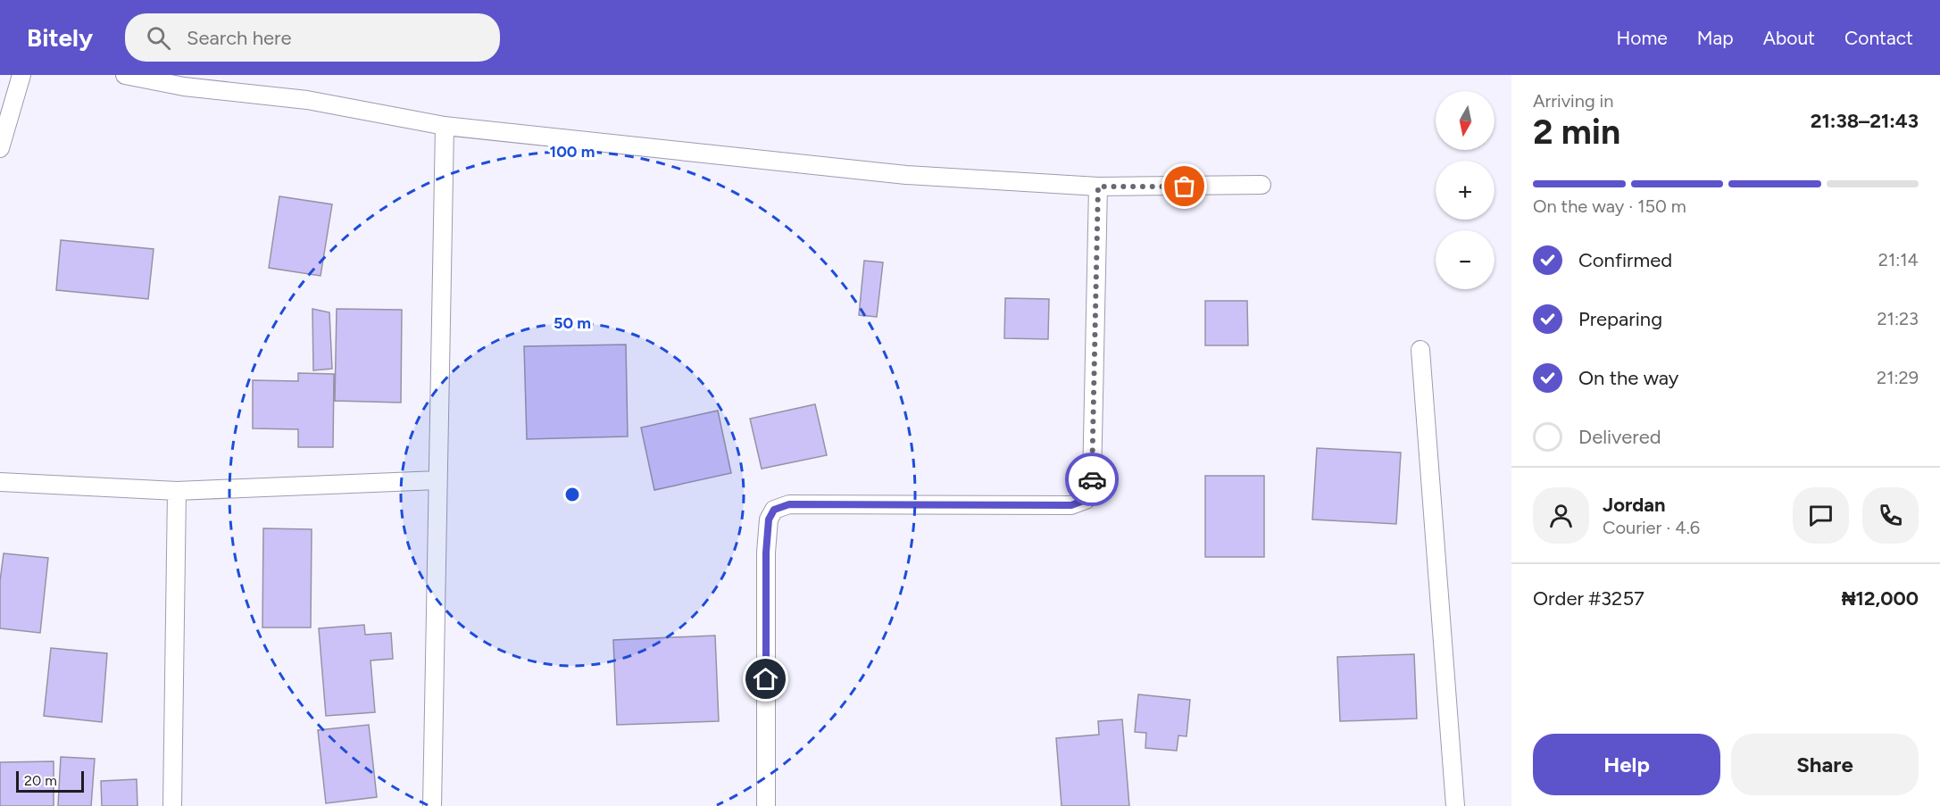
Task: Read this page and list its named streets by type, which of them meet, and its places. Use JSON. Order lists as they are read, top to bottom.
{
  "scale_bar": "20 m",
  "north": "bottom",
  "page": {
    "header": "Bitely",
    "search": "Search here",
    "nav": [
      "Home",
      "Map",
      "About",
      "Contact"
    ],
    "heading": ["2 min", "Arriving in", "21:38–21:43"],
    "panel": [
      "Jordan",
      "Courier · 4.6",
      "Order #3257",
      "₦12,000"
    ],
    "map_buttons": ["+", "−"],
    "bar": "On the way · 150 m",
    "list": [
      ["Confirmed", "21:14"],
      ["Preparing", "21:23"],
      ["On the way", "21:29"],
      "Delivered"
    ],
    "buttons": ["Help", "Share"],
    "scale": "20 m"
  },
  "rings": ["100 m", "50 m"]
}
